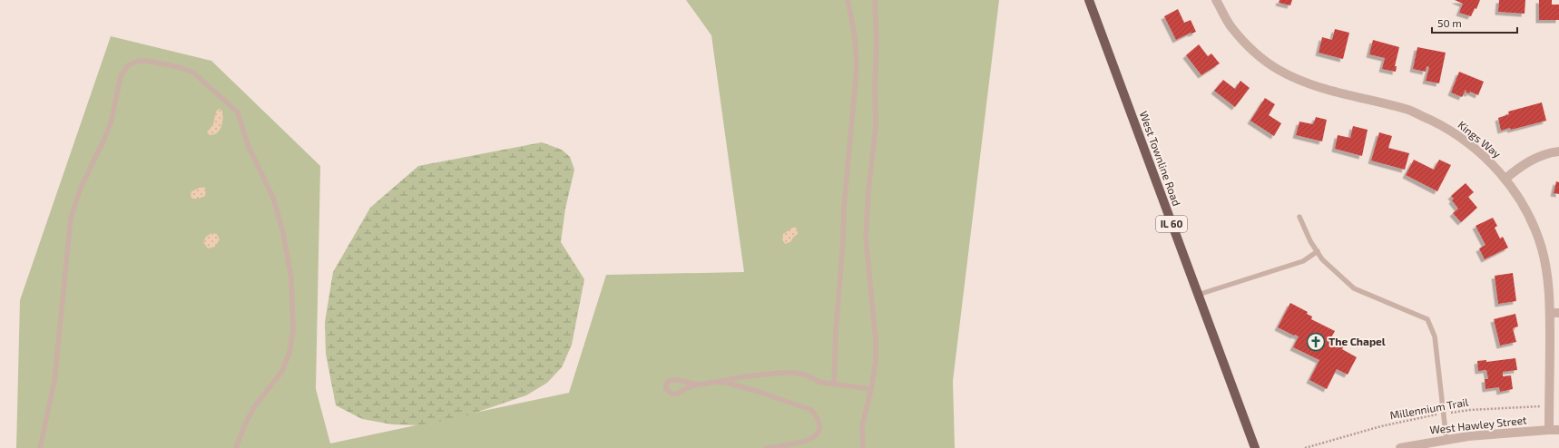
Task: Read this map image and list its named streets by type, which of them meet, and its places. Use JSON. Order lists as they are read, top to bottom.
{
  "streets": {
    "main road": ["West Townline Road", "IL 60"],
    "street": ["Kings Way", "West Hawley Street"],
    "path": ["Millennium Trail"]
  },
  "crossings": [
    ["Kings Way", "Millennium Trail"],
    ["Kings Way", "West Hawley Street"]
  ],
  "places": {
    "church": ["The Chapel"]
  },
  "scale_bar": "50 m"
}
